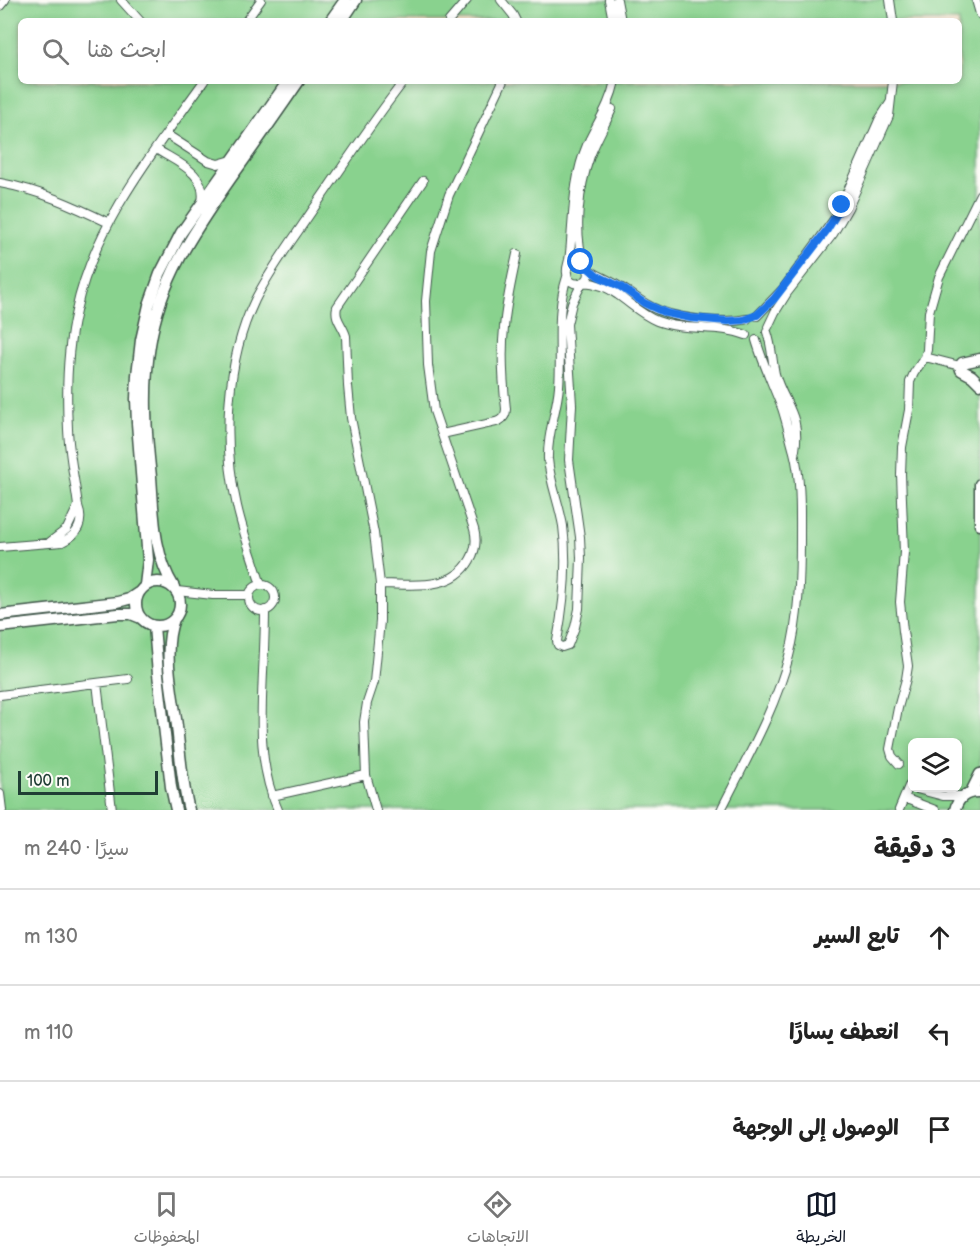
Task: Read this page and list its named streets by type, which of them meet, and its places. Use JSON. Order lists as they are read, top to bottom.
{
  "scale_bar": "100 m",
  "page": {
    "search": "ابحث هنا",
    "scale": "100 m",
    "heading": ["3 دقيقة", "سيرًا · 240 m"],
    "list": [
      ["تابع السير", "130 m"],
      ["انعطف يسارًا", "110 m"],
      "الوصول إلى الوجهة"
    ],
    "nav": ["الخريطة", "الاتجاهات", "المحفوظات"]
  }
}
